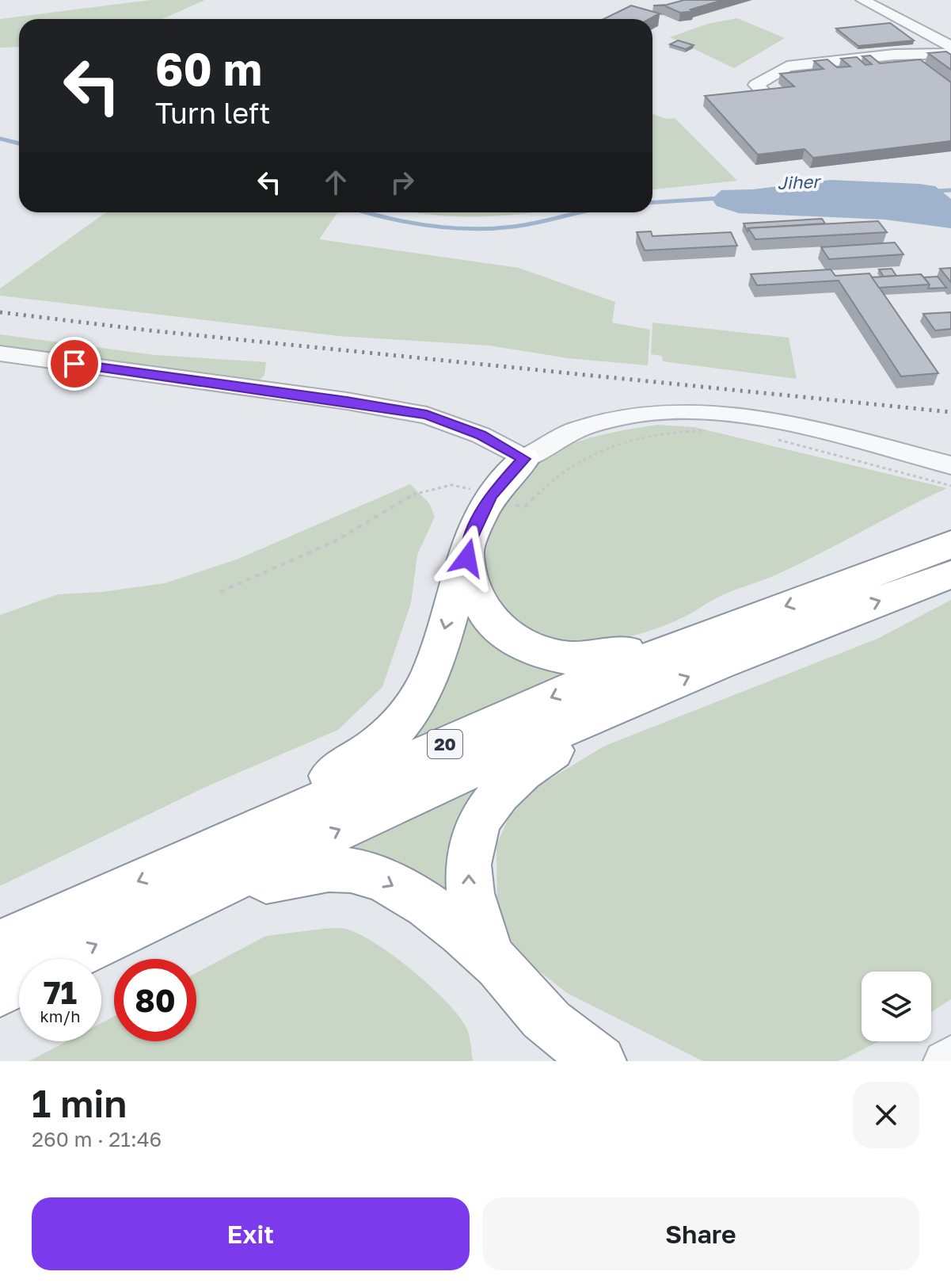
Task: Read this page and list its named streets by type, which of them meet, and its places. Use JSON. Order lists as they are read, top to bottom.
{
  "streets": {
    "highway": ["20"]
  },
  "water": ["Jiher"],
  "page": {
    "turn": ["60 m", "Turn left"],
    "speed": "71 km/h",
    "limit": "80",
    "heading": ["1 min", "260 m · 21:46"],
    "buttons": ["Exit", "Share"]
  }
}
